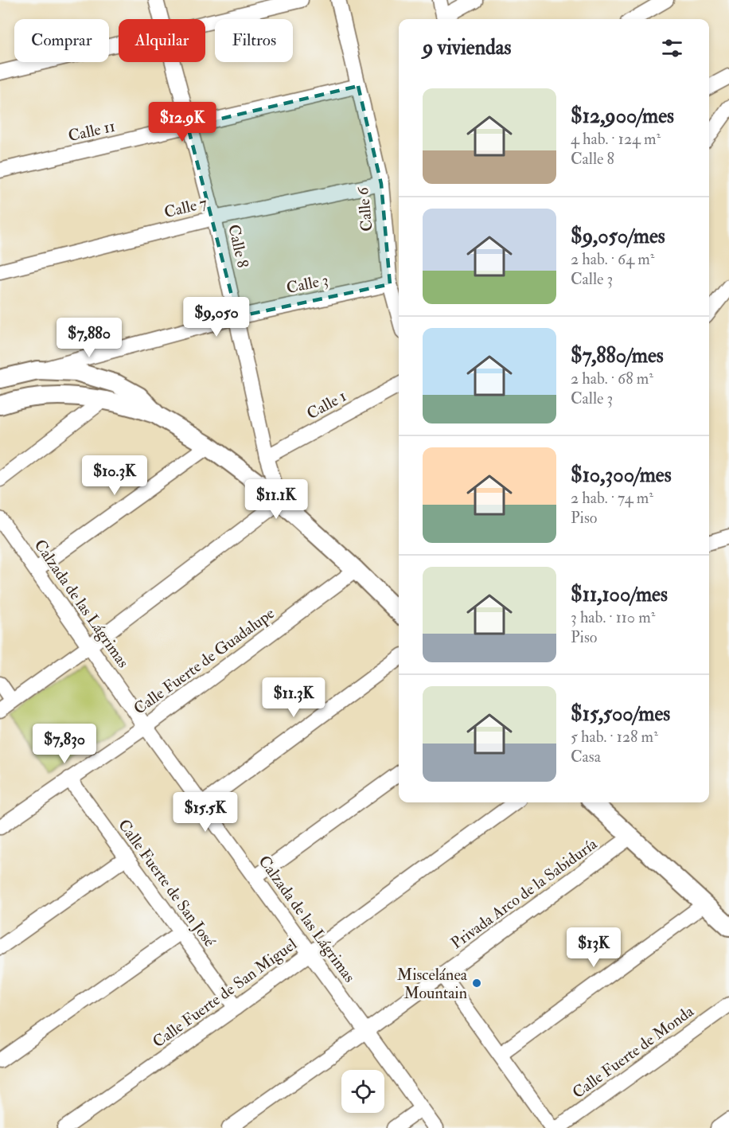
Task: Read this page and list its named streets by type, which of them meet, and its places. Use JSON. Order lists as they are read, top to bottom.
{
  "streets": {
    "street": [
      "Calle 11",
      "Calle 7",
      "Calle 6",
      "Calle 8",
      "Calle 3",
      "Calle 1",
      "Calzada de las Lágrimas",
      "Calle Fuerte de Guadalupe",
      "Calle Fuerte de San José",
      "Privada Arco de la Sabiduría",
      "Calle Fuerte de San Miguel",
      "Calle Fuerte de Monda"
    ]
  },
  "crossings": [
    ["Calle 11", "Calle 6"],
    ["Calle 11", "Calle 8"],
    ["Calle 7", "Calle 6"],
    ["Calle 7", "Calle 8"],
    ["Calle 6", "Calle 3"],
    ["Calle 8", "Calle 3"],
    ["Calle 8", "Calle 1"],
    ["Calzada de las Lágrimas", "Calle Fuerte de Guadalupe"],
    ["Calzada de las Lágrimas", "Privada Arco de la Sabiduría"],
    ["Calzada de las Lágrimas", "Calle Fuerte de San Miguel"],
    ["Calle Fuerte de Guadalupe", "Calle Fuerte de San José"],
    ["Calle Fuerte de San José", "Calle Fuerte de San Miguel"]
  ],
  "places": ["Miscelánea Mountain"],
  "page": {
    "chip": ["Comprar", "Alquilar", "Filtros"],
    "heading": "9 viviendas",
    "list": [
      {
        "name": "$12,900/mes",
        "note": "4 hab. · 124 m² · Calle 8"
      },
      {
        "name": "$9,050/mes",
        "note": "2 hab. · 64 m² · Calle 3"
      },
      {
        "name": "$7,880/mes",
        "note": "2 hab. · 68 m² · Calle 3"
      },
      {
        "name": "$10,300/mes",
        "note": "2 hab. · 74 m² · Piso"
      },
      {
        "name": "$11,100/mes",
        "note": "3 hab. · 110 m² · Piso"
      },
      {
        "name": "$15,500/mes",
        "note": "5 hab. · 128 m² · Casa"
      }
    ],
    "price": [
      "$12.9K",
      "$9,050",
      "$7,880",
      "$10.3K",
      "$11.1K",
      "$11.3K",
      "$7,830",
      "$15.5K",
      "$13K"
    ]
  }
}
